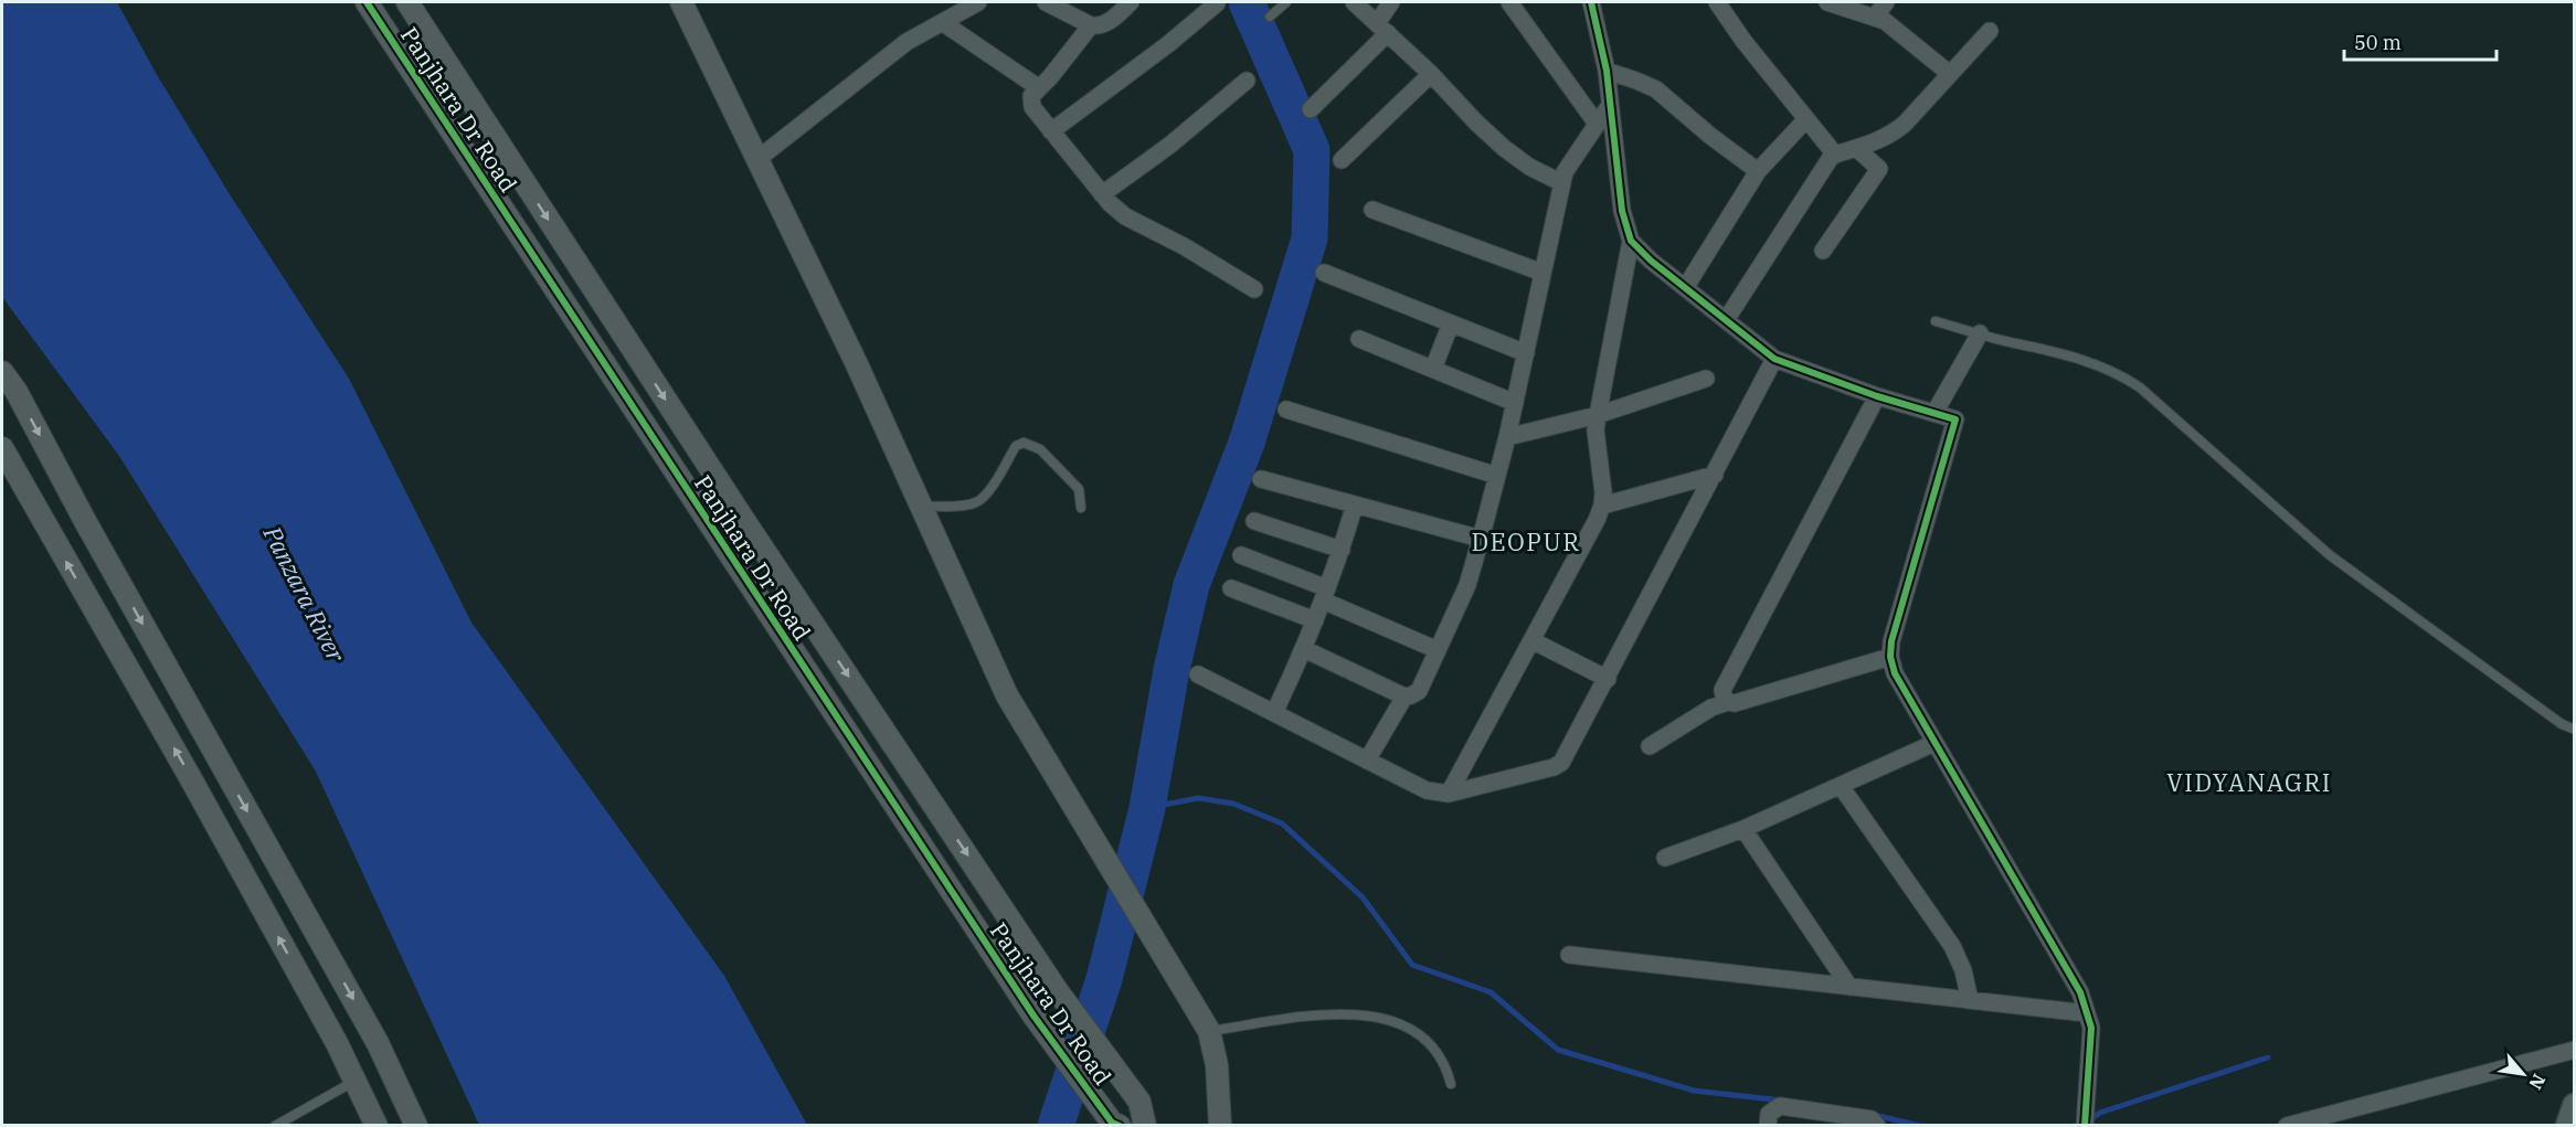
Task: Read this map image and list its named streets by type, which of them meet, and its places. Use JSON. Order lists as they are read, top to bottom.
{
  "streets": {
    "street": ["Panjhara Dr Road"]
  },
  "districts": ["DEOPUR", "VIDYANAGRI"],
  "water": ["Panzara River"],
  "scale_bar": "50 m",
  "north": "bottom right"
}
